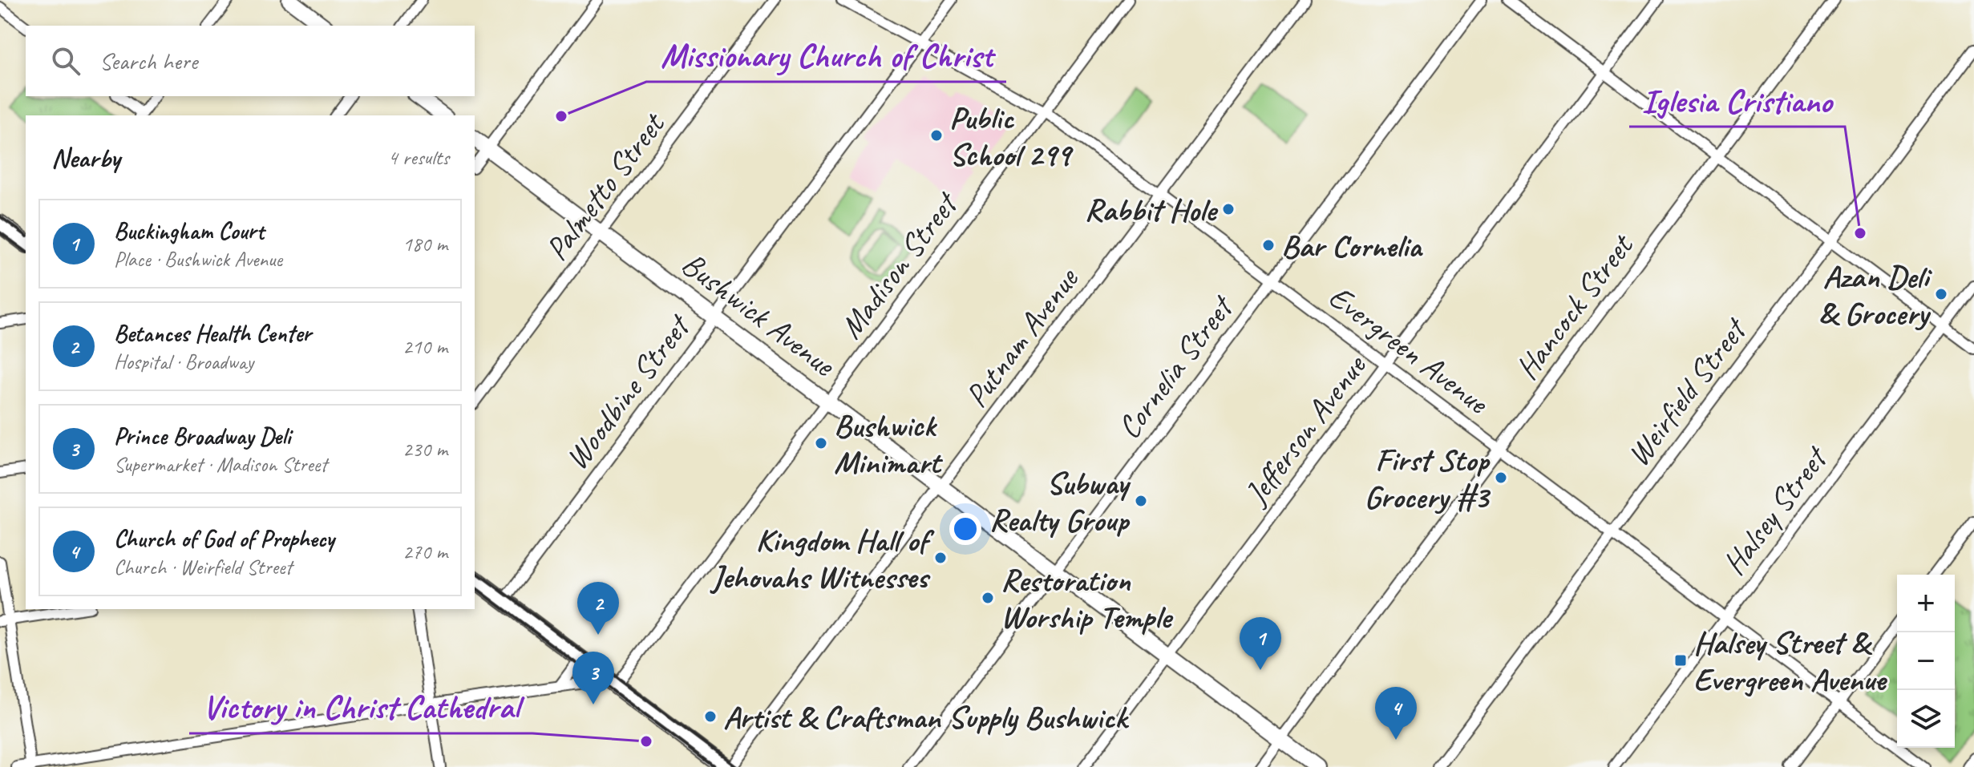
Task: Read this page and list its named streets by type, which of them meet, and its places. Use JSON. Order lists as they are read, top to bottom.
{
  "streets": {
    "main road": ["Bushwick Avenue"],
    "street": [
      "Palmetto Street",
      "Madison Street",
      "Hancock Street",
      "Putnam Avenue",
      "Evergreen Avenue",
      "Cornelia Street",
      "Woodbine Street",
      "Weirfield Street",
      "Jefferson Avenue",
      "Halsey Street"
    ]
  },
  "crossings": [
    ["Palmetto Street", "Bushwick Avenue"],
    ["Madison Street", "Bushwick Avenue"],
    ["Madison Street", "Evergreen Avenue"],
    ["Hancock Street", "Bushwick Avenue"],
    ["Hancock Street", "Evergreen Avenue"],
    ["Bushwick Avenue", "Putnam Avenue"],
    ["Bushwick Avenue", "Cornelia Street"],
    ["Bushwick Avenue", "Woodbine Street"],
    ["Bushwick Avenue", "Jefferson Avenue"],
    ["Putnam Avenue", "Evergreen Avenue"],
    ["Evergreen Avenue", "Cornelia Street"],
    ["Evergreen Avenue", "Woodbine Street"],
    ["Evergreen Avenue", "Weirfield Street"],
    ["Evergreen Avenue", "Jefferson Avenue"],
    ["Evergreen Avenue", "Halsey Street"]
  ],
  "places": {
    "other": [
      "Missionary Church of Christ",
      "Public School 299",
      "Rabbit Hole",
      "Iglesia Cristiano",
      "Bar Cornelia",
      "Azan Deli & Grocery",
      "Bushwick Minimart",
      "First Stop Grocery #3",
      "Subway Realty Group",
      "Kingdom Hall of Jehovahs Witnesses",
      "Restoration Worship Temple",
      "Artist & Craftsman Supply Bushwick",
      "Victory in Christ Cathedral"
    ],
    "transit": ["Halsey Street & Evergreen Avenue"]
  },
  "page": {
    "search": "Search here",
    "heading": ["Nearby", "4 results"],
    "list": [
      {
        "mark": "1",
        "name": "Buckingham Court",
        "note": "Place · Bushwick Avenue",
        "value": "180 m"
      },
      {
        "mark": "2",
        "name": "Betances Health Center",
        "note": "Hospital · Broadway",
        "value": "210 m"
      },
      {
        "mark": "3",
        "name": "Prince Broadway Deli",
        "note": "Supermarket · Madison Street",
        "value": "230 m"
      },
      {
        "mark": "4",
        "name": "Church of God of Prophecy",
        "note": "Church · Weirfield Street",
        "value": "270 m"
      }
    ],
    "map_buttons": ["+", "−"],
    "pins": [
      "2",
      "1",
      "3",
      "4"
    ]
  }
}
